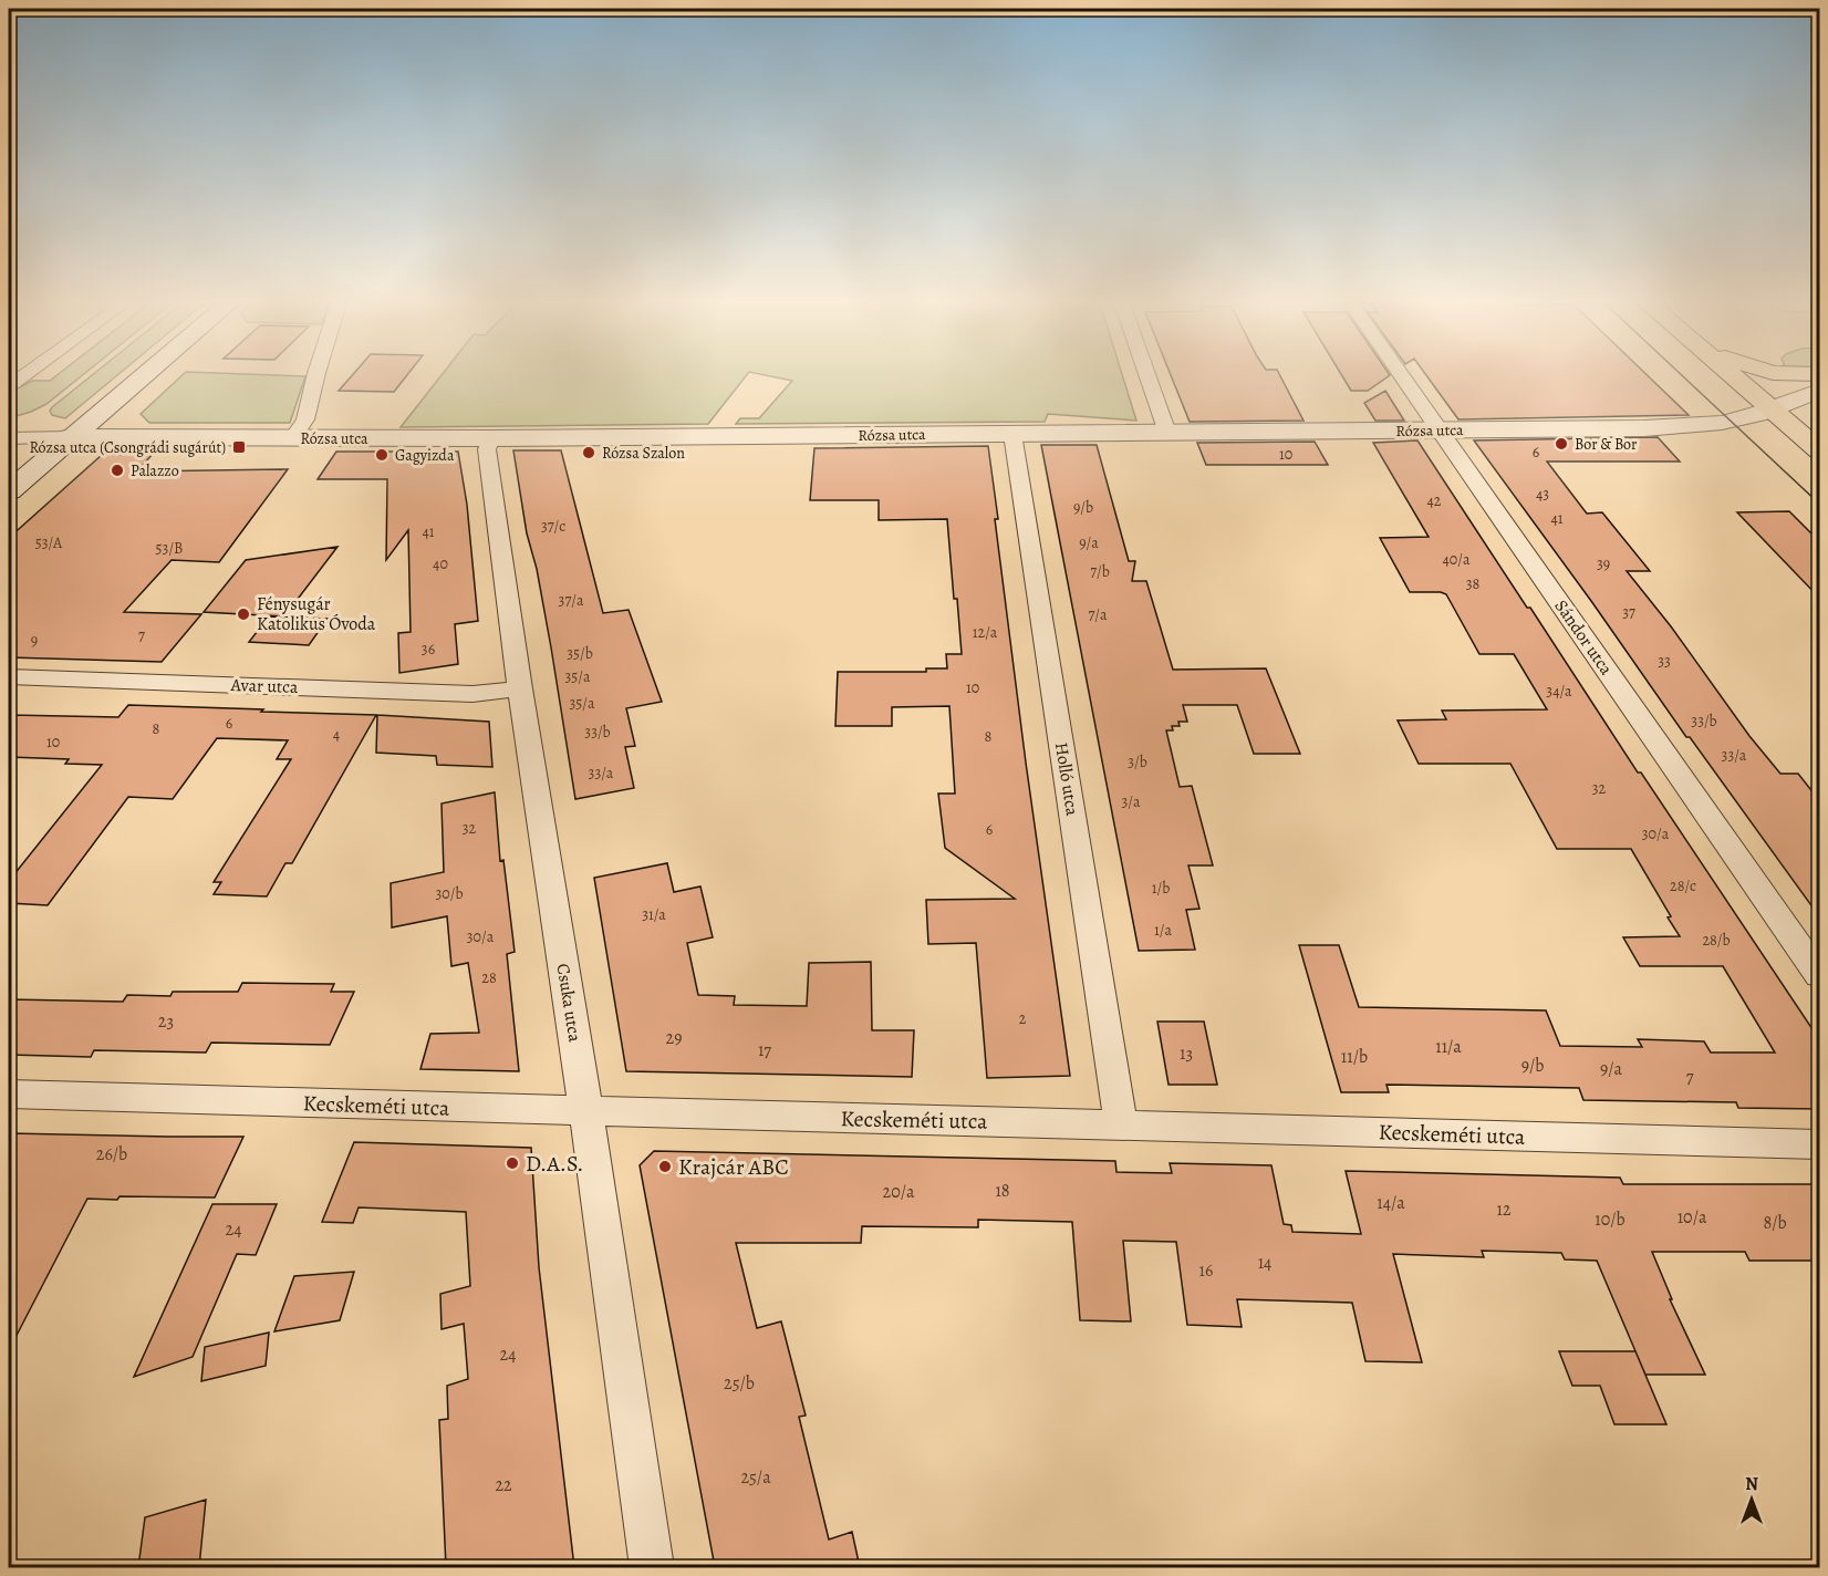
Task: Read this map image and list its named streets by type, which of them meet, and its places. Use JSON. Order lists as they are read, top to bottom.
{
  "streets": {
    "street": [
      "Rózsa utca",
      "Sándor utca",
      "Avar utca",
      "Holló utca",
      "Csuka utca",
      "Kecskeméti utca"
    ]
  },
  "crossings": [
    ["Rózsa utca", "Sándor utca"],
    ["Rózsa utca", "Holló utca"],
    ["Rózsa utca", "Csuka utca"],
    ["Avar utca", "Csuka utca"],
    ["Holló utca", "Kecskeméti utca"],
    ["Csuka utca", "Kecskeméti utca"]
  ],
  "places": {
    "other": [
      "Bor & Bor",
      "Rózsa Szalon",
      "Gagyizda",
      "Palazzo",
      "Fénysugár Katolikus Óvoda",
      "D.A.S.",
      "Krajcár ABC"
    ],
    "transit": ["Rózsa utca (Csongrádi sugárút)"]
  },
  "house_numbers": [
    "6",
    "10",
    "43",
    "42",
    "9/b",
    "41",
    "37/c",
    "41",
    "53/A",
    "9/a",
    "53/B",
    "40/a",
    "40",
    "39",
    "7/b",
    "38",
    "37/a",
    "37",
    "7/a",
    "12/a",
    "7",
    "9",
    "36",
    "35/b",
    "33",
    "35/a",
    "10",
    "34/a",
    "35/a",
    "33/b",
    "6",
    "8",
    "33/b",
    "4",
    "8",
    "10",
    "33/a",
    "3/b",
    "33/a",
    "32",
    "3/a",
    "32",
    "6",
    "30/a",
    "28/c",
    "1/b",
    "30/b",
    "31/a",
    "1/a",
    "30/a",
    "28/b",
    "28",
    "2",
    "23",
    "29",
    "11/a",
    "17",
    "13",
    "11/b",
    "9/b",
    "9/a",
    "7",
    "26/b",
    "18",
    "20/a",
    "14/a",
    "12",
    "10/a",
    "10/b",
    "8/b",
    "24",
    "14",
    "16",
    "24",
    "25/b",
    "25/a",
    "22"
  ],
  "north": "top"
}
